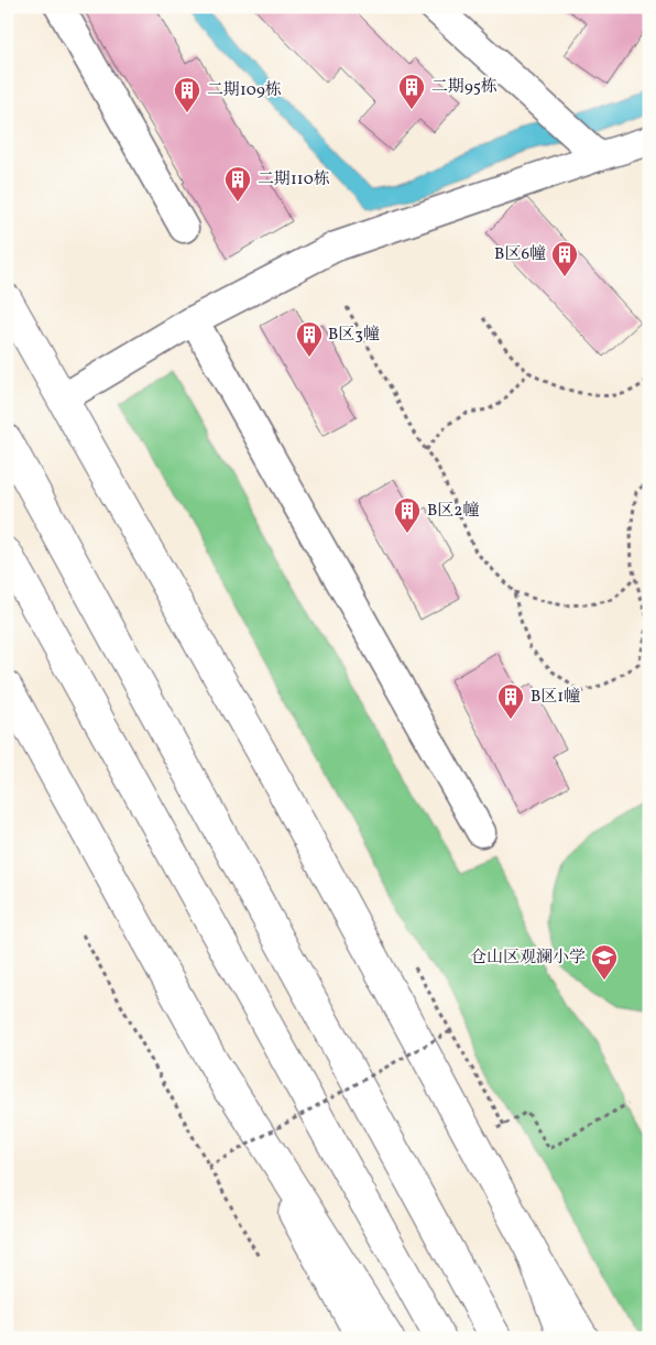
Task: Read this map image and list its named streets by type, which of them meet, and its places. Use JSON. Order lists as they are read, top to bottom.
{
  "places": {
    "building": [
      "二期95栋",
      "二期109栋",
      "二期110栋",
      "B区6幢",
      "B区3幢",
      "B区2幢",
      "B区1幢"
    ],
    "school or university": ["仓山区观澜小学"]
  }
}
